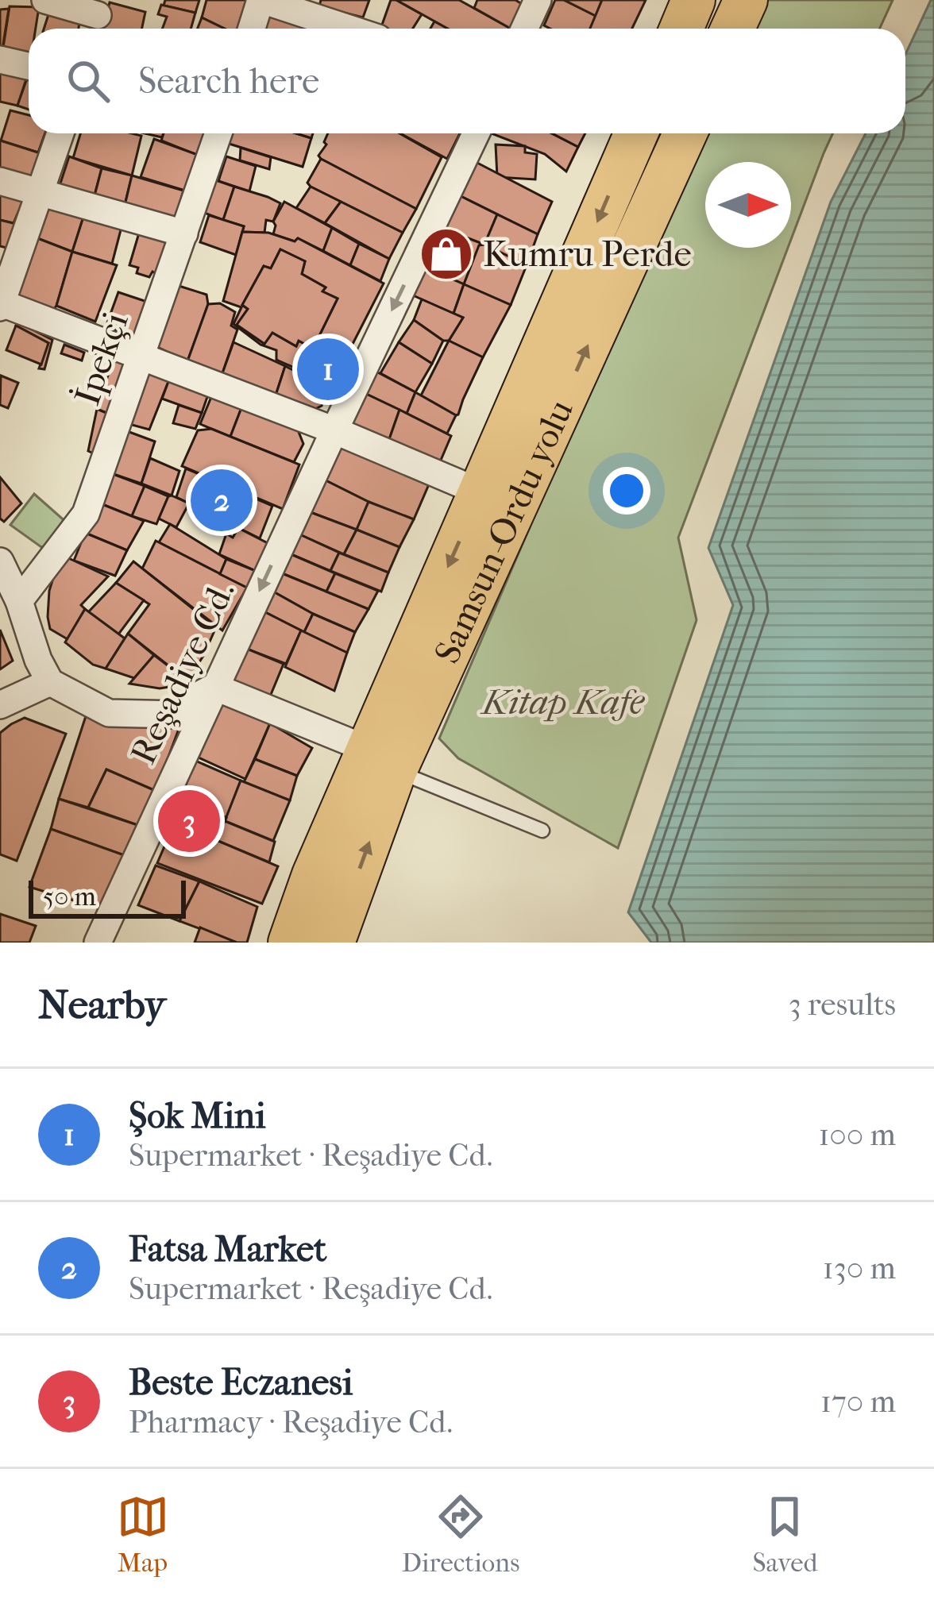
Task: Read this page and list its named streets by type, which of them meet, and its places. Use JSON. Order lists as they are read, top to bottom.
{
  "streets": {
    "highway": ["Samsun-Ordu yolu"],
    "street": ["İpekçi", "Reşadiye Cd."]
  },
  "one_way": ["Reşadiye Cd."],
  "parks": ["Kitap Kafe"],
  "places": {
    "shop": ["Kumru Perde"]
  },
  "scale_bar": "50 m",
  "north": "right",
  "page": {
    "search": "Search here",
    "pins": ["1", "2", "3"],
    "scale": "50 m",
    "heading": ["Nearby", "3 results"],
    "list": [
      {
        "mark": "1",
        "name": "Şok Mini",
        "note": "Supermarket · Reşadiye Cd.",
        "value": "100 m"
      },
      {
        "mark": "2",
        "name": "Fatsa Market",
        "note": "Supermarket · Reşadiye Cd.",
        "value": "130 m"
      },
      {
        "mark": "3",
        "name": "Beste Eczanesi",
        "note": "Pharmacy · Reşadiye Cd.",
        "value": "170 m"
      }
    ],
    "nav": ["Map", "Directions", "Saved"]
  }
}
